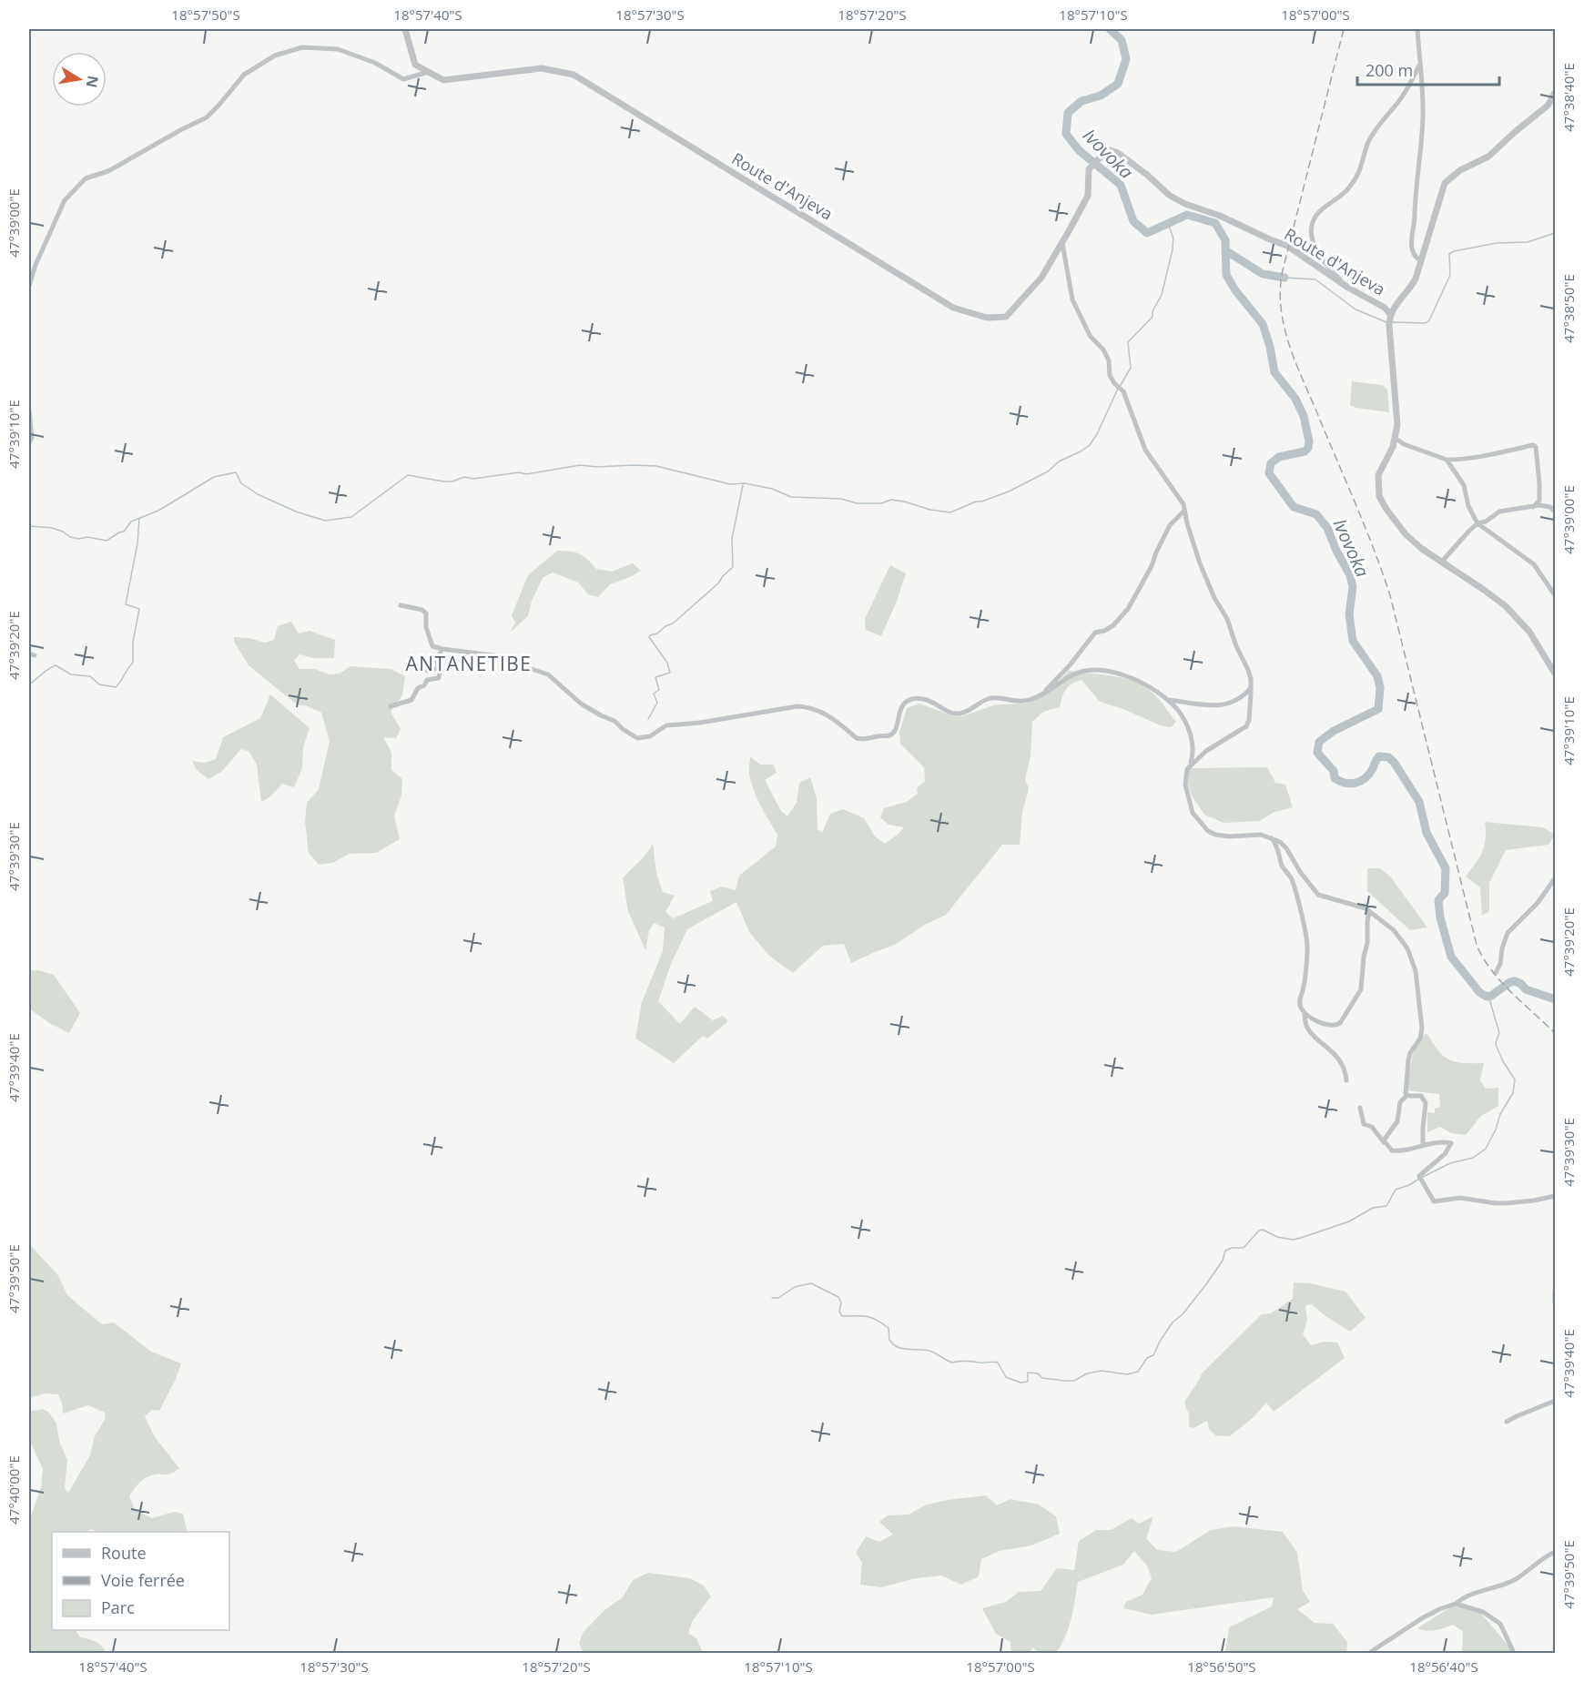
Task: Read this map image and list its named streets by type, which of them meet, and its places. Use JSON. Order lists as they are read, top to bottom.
{
  "streets": {
    "street": ["Route d'Anjeva"]
  },
  "districts": ["ANTANETIBE"],
  "water": ["Ivovoka"],
  "legend": ["Route", "Voie ferrée", "Parc"],
  "scale_bar": "200 m",
  "north": "right",
  "coordinates": [
    "18°57'50\"S",
    "18°57'40\"S",
    "18°57'30\"S",
    "18°57'20\"S",
    "18°57'10\"S",
    "18°57'00\"S",
    "47°38'40\"E",
    "47°39'00\"E",
    "47°38'50\"E",
    "47°39'10\"E",
    "47°39'20\"E",
    "47°39'30\"E",
    "47°39'40\"E",
    "47°39'50\"E",
    "47°40'00\"E",
    "18°56'50\"S",
    "18°56'40\"S"
  ]
}
